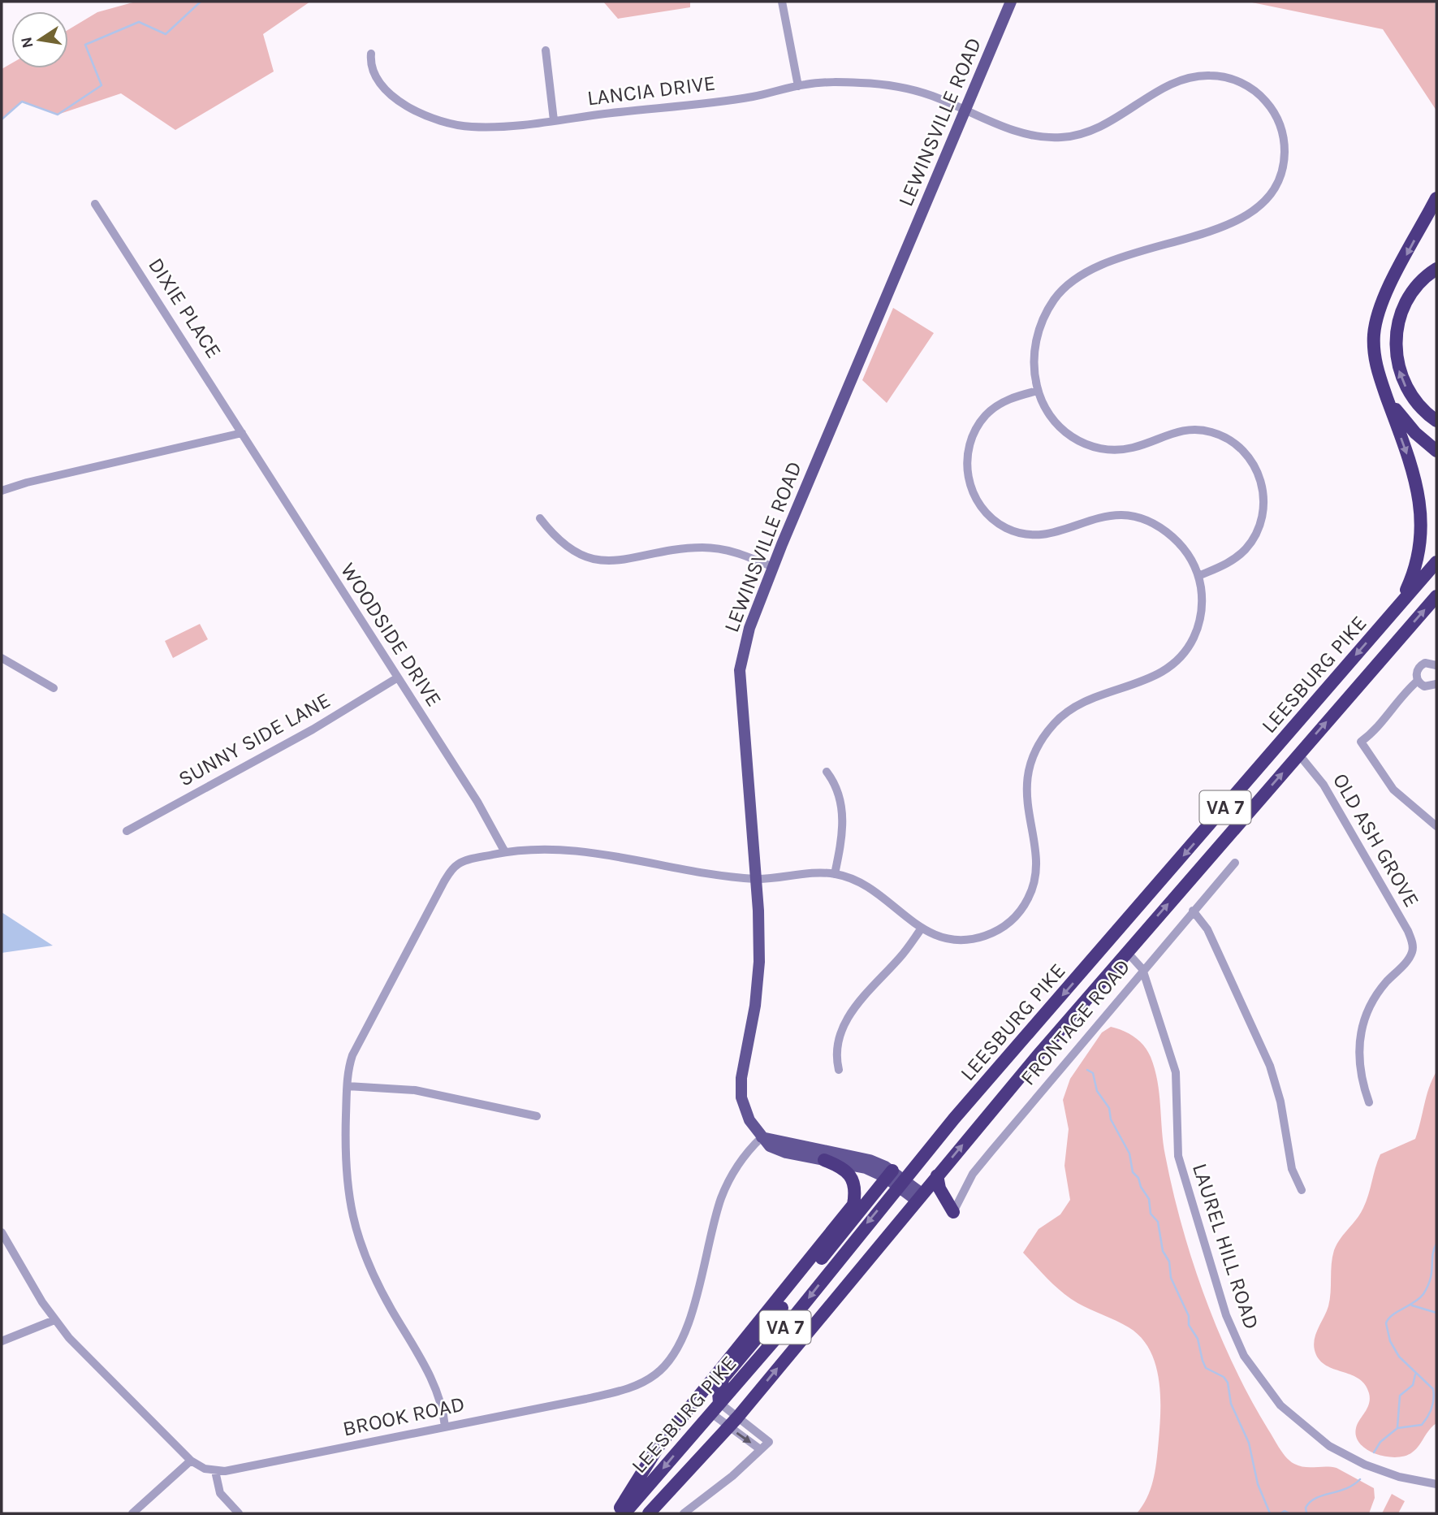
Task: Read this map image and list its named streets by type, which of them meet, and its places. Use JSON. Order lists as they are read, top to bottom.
{
  "streets": {
    "highway": ["LEESBURG PIKE", "VA 7"],
    "main road": ["LEWINSVILLE ROAD"],
    "street": [
      "LANCIA DRIVE",
      "DIXIE PLACE",
      "WOODSIDE DRIVE",
      "SUNNY SIDE LANE",
      "OLD ASH GROVE",
      "FRONTAGE ROAD",
      "LAUREL HILL ROAD",
      "BROOK ROAD"
    ]
  },
  "crossings": [
    ["LANCIA DRIVE", "LEWINSVILLE ROAD"],
    ["LEWINSVILLE ROAD", "LEESBURG PIKE"],
    ["LEWINSVILLE ROAD", "BROOK ROAD"],
    ["DIXIE PLACE", "WOODSIDE DRIVE"],
    ["WOODSIDE DRIVE", "SUNNY SIDE LANE"],
    ["LEESBURG PIKE", "OLD ASH GROVE"],
    ["LEESBURG PIKE", "LAUREL HILL ROAD"],
    ["FRONTAGE ROAD", "LAUREL HILL ROAD"]
  ],
  "north": "left"
}
